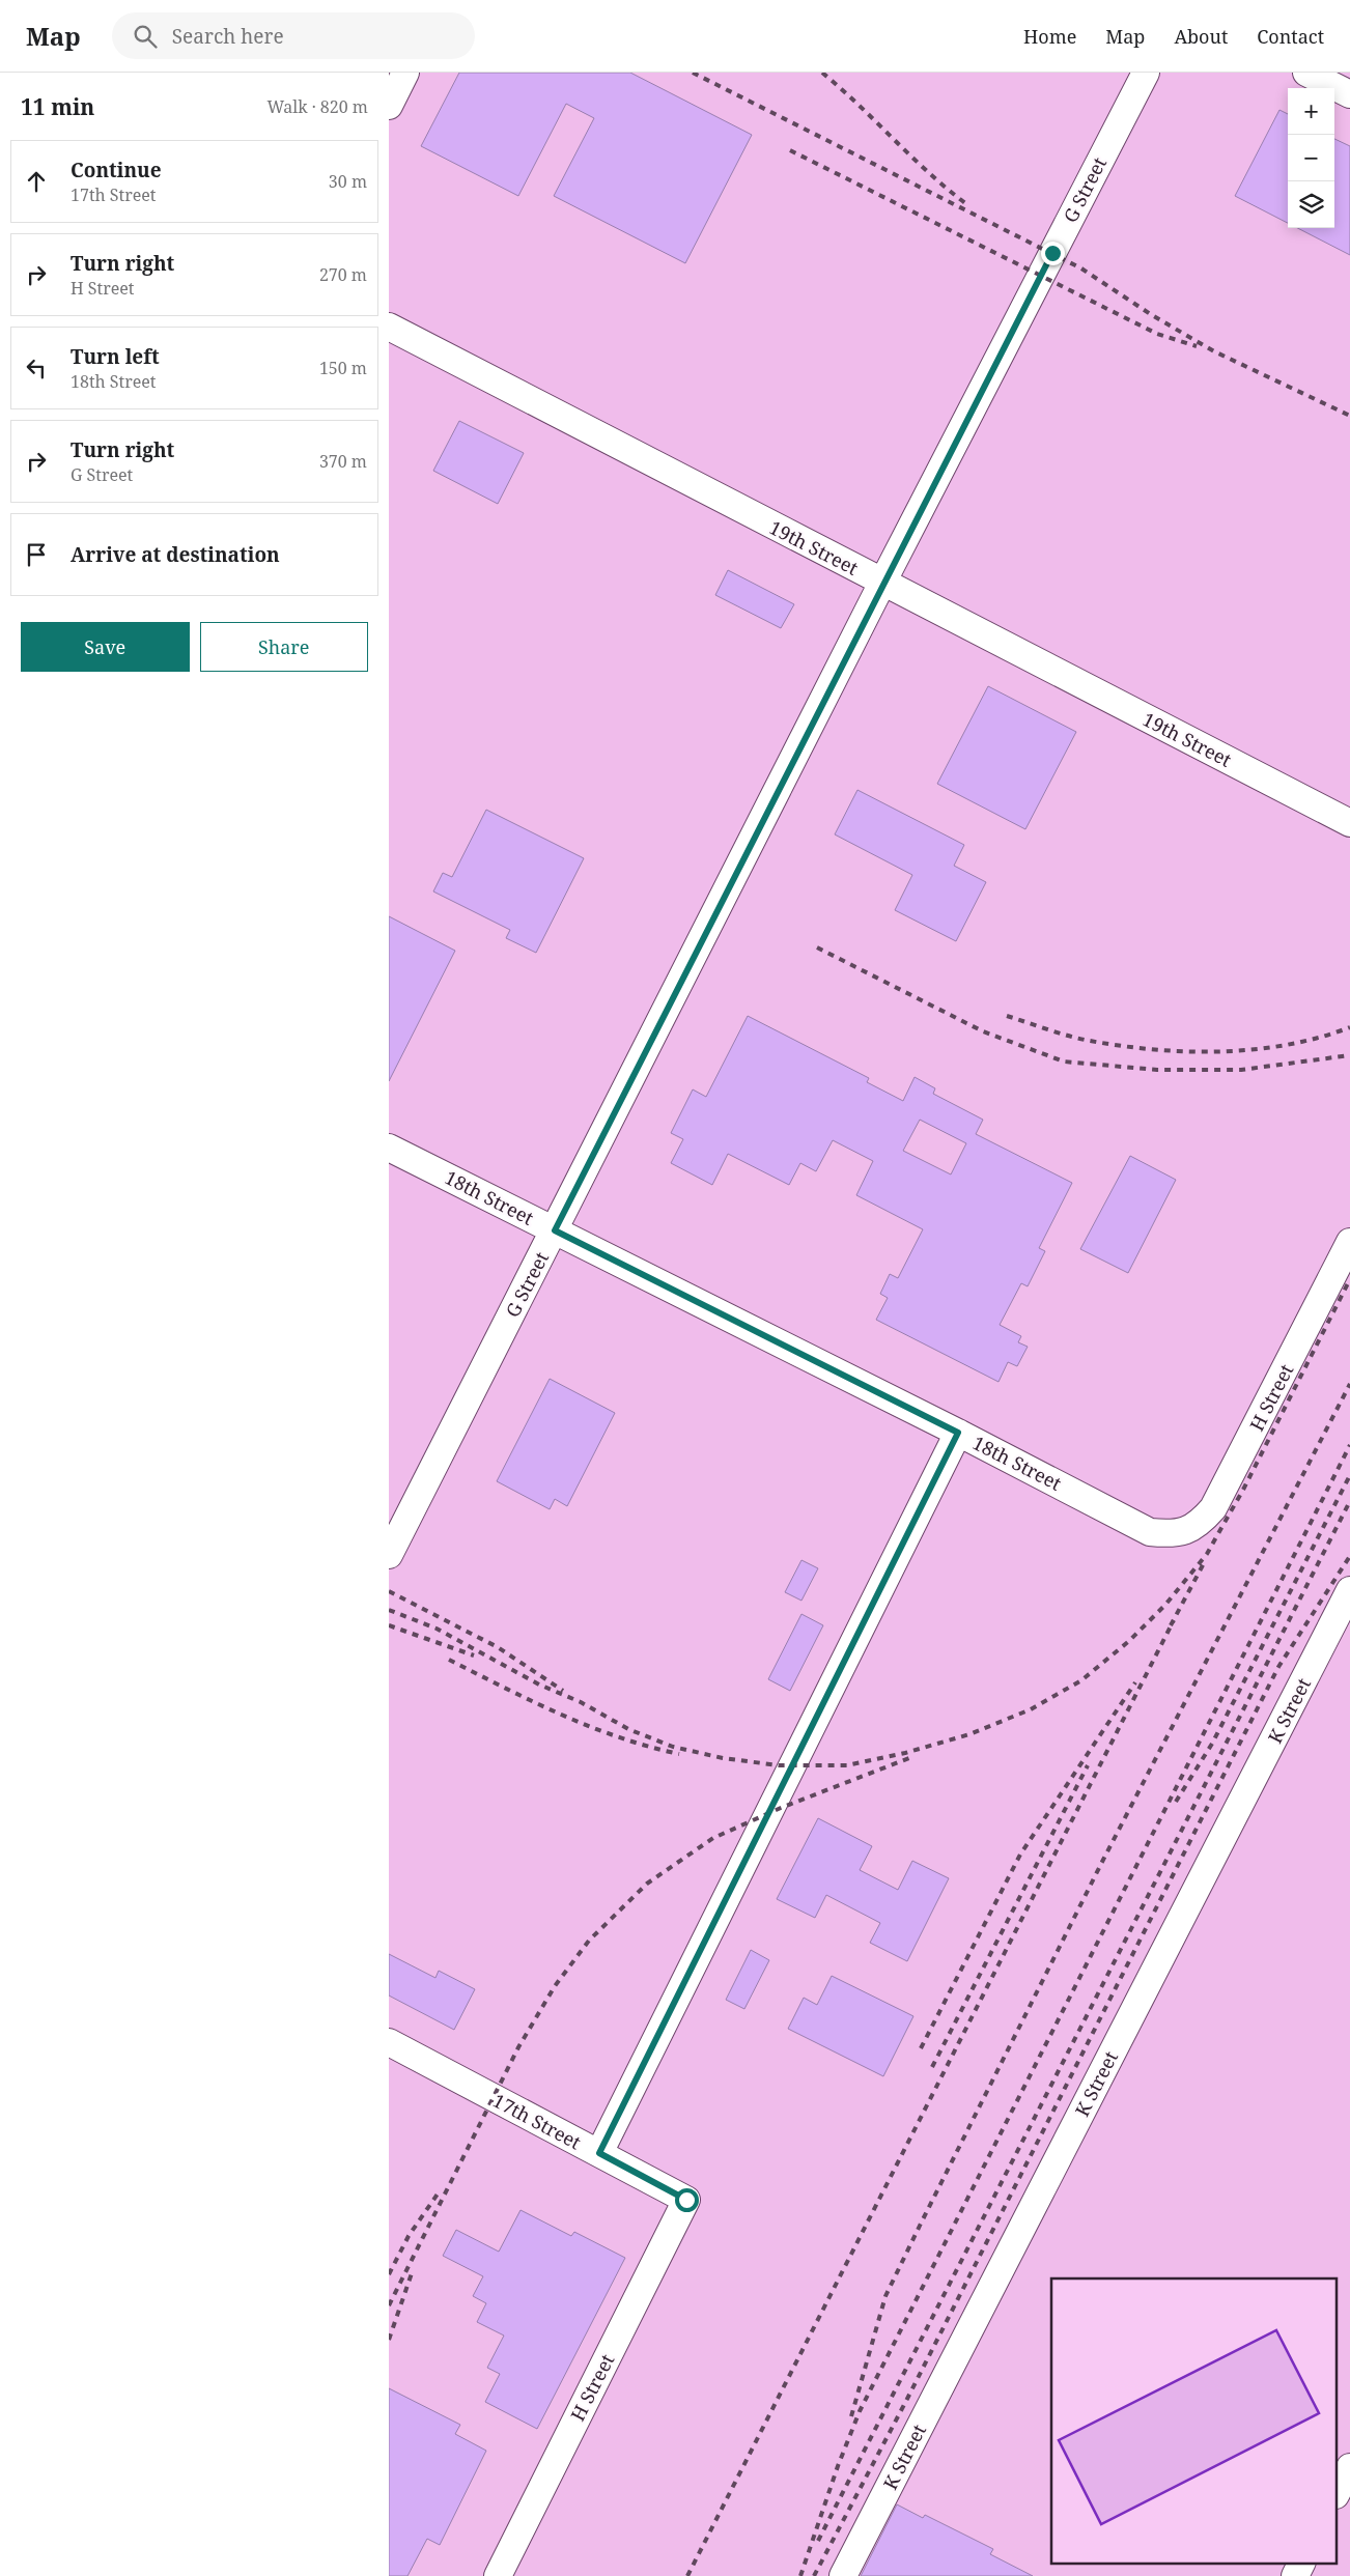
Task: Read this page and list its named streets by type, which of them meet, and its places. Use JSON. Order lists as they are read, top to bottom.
{
  "streets": {
    "lane": [
      "G Street",
      "19th Street",
      "18th Street",
      "H Street",
      "K Street",
      "17th Street"
    ]
  },
  "crossings": [
    ["G Street", "19th Street"],
    ["G Street", "18th Street"],
    ["18th Street", "H Street"],
    ["H Street", "17th Street"]
  ],
  "page": {
    "header": "Map",
    "search": "Search here",
    "nav": [
      "Home",
      "Map",
      "About",
      "Contact"
    ],
    "heading": ["11 min", "Walk · 820 m"],
    "map_buttons": ["+", "−"],
    "list": [
      ["Continue", "17th Street", "30 m"],
      ["Turn right", "H Street", "270 m"],
      ["Turn left", "18th Street", "150 m"],
      ["Turn right", "G Street", "370 m"],
      "Arrive at destination"
    ],
    "buttons": ["Save", "Share"]
  }
}
